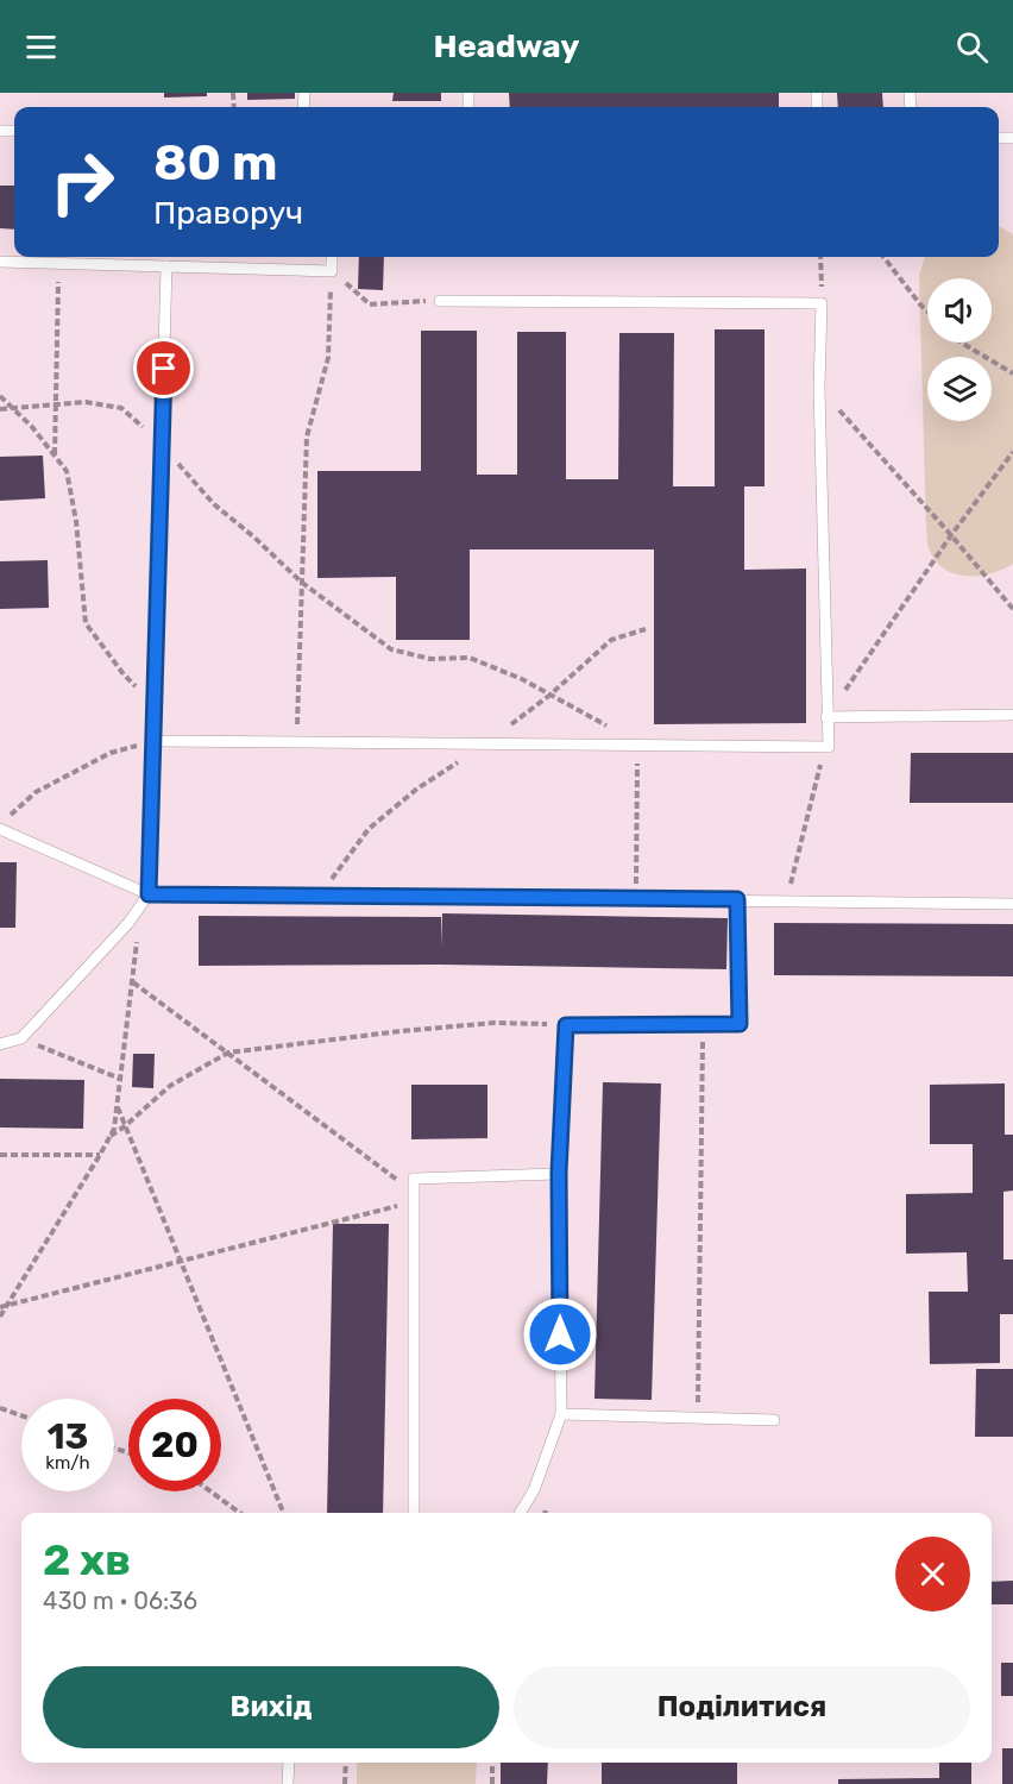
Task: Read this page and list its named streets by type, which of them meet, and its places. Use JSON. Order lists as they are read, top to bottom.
{
  "page": {
    "header": "Headway",
    "turn": ["80 m", "Праворуч"],
    "speed": "13 km/h",
    "limit": "20",
    "heading": ["2 хв", "430 m · 06:36"],
    "buttons": ["Вихід", "Поділитися"]
  }
}
